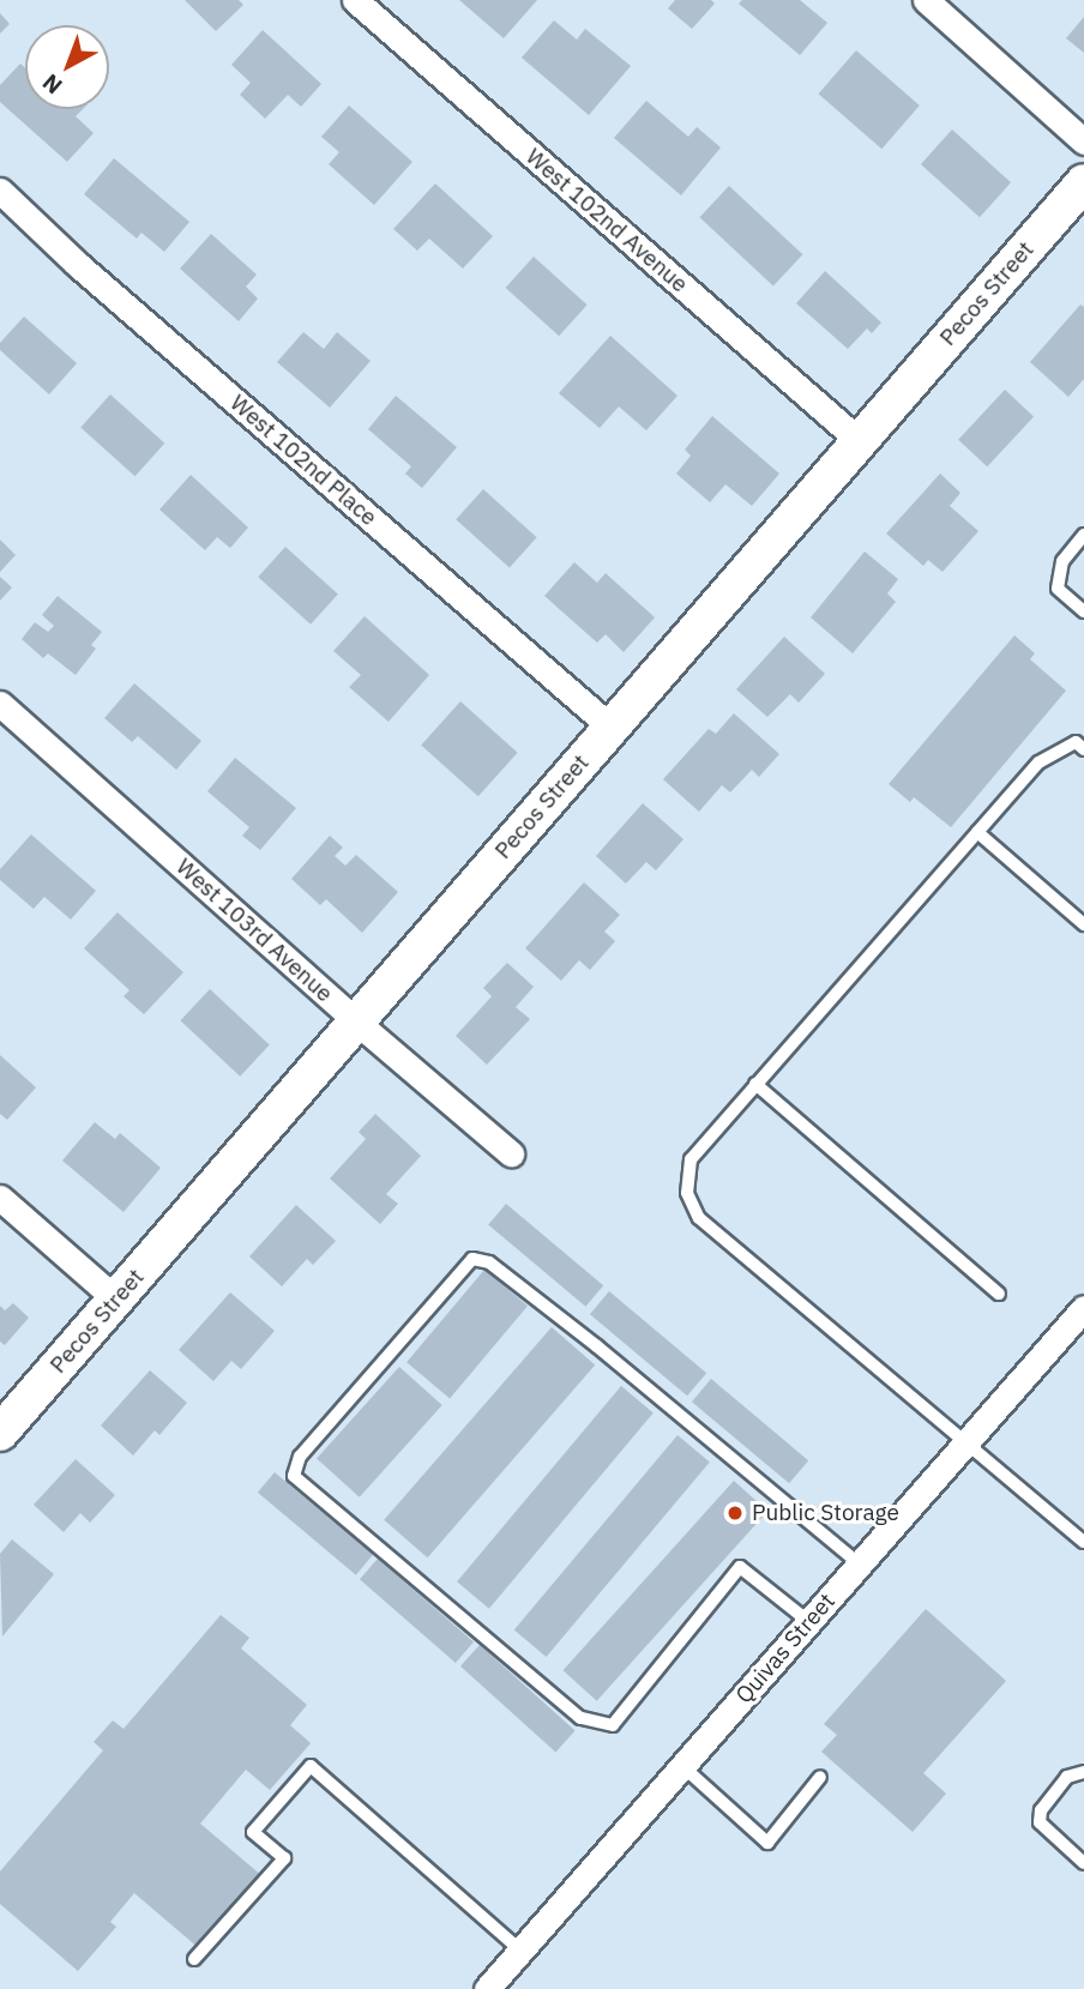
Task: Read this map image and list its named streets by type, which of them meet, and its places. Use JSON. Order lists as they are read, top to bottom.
{
  "streets": {
    "street": [
      "West 102nd Avenue",
      "Pecos Street",
      "West 102nd Place",
      "West 103rd Avenue",
      "Quivas Street"
    ]
  },
  "crossings": [
    ["West 102nd Avenue", "Pecos Street"],
    ["Pecos Street", "West 102nd Place"],
    ["Pecos Street", "West 103rd Avenue"]
  ],
  "places": ["Public Storage"],
  "north": "bottom left"
}
